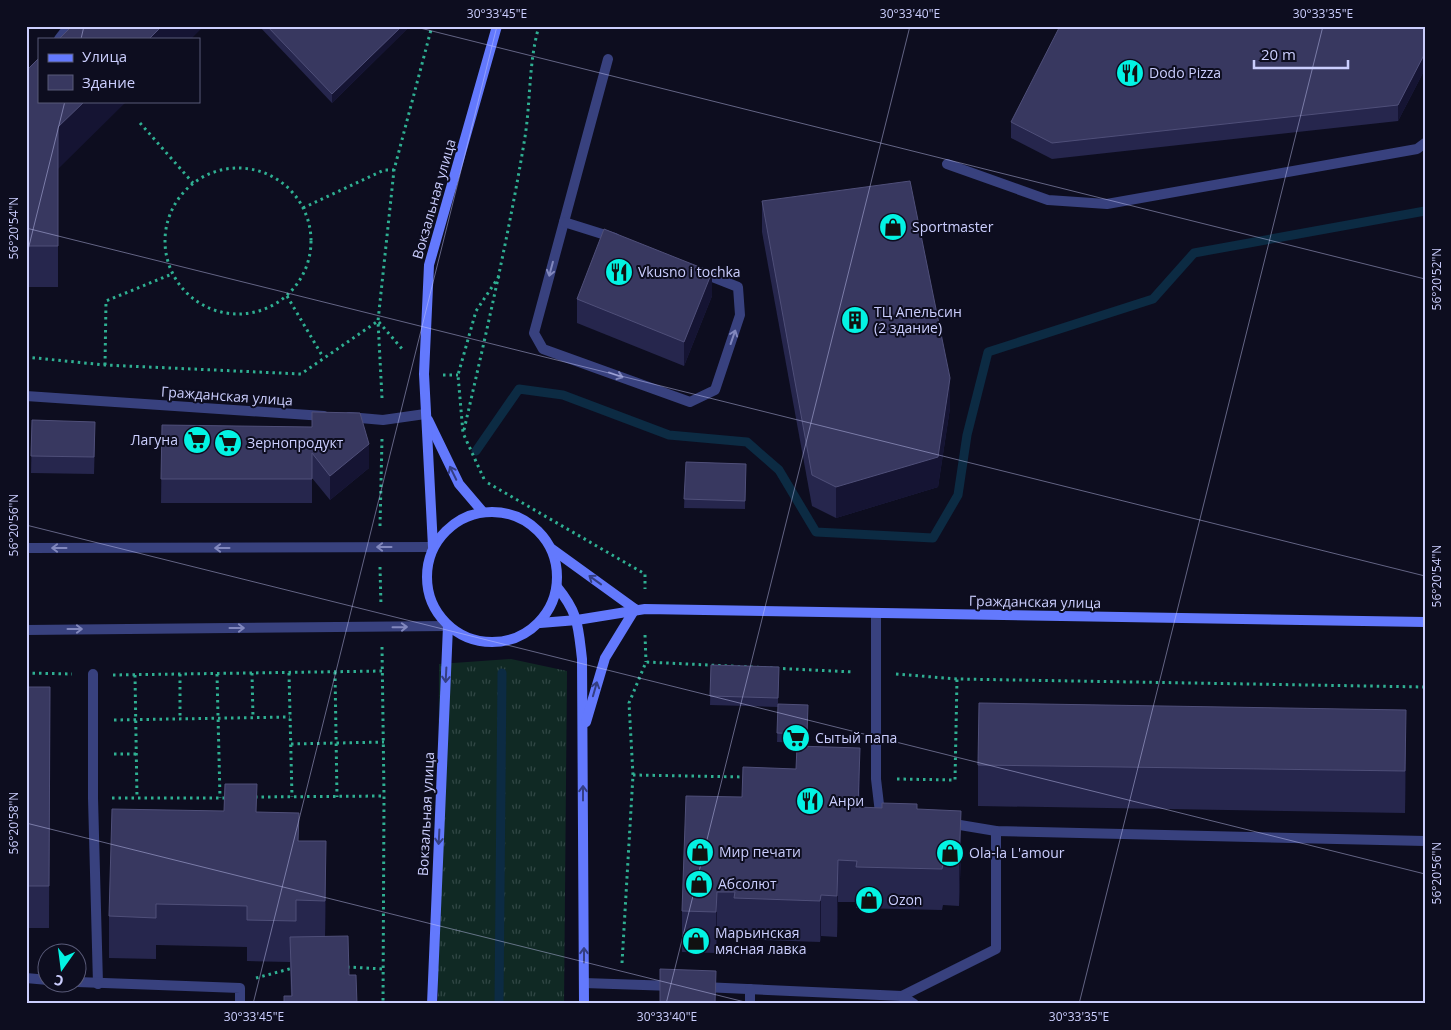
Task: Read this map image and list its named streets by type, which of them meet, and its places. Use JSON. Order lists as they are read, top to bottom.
{
  "streets": {
    "main road": ["Вокзальная улица", "Гражданская улица"]
  },
  "crossings": [
    ["Вокзальная улица", "Гражданская улица"]
  ],
  "places": {
    "restaurant": ["Dodo Pizza", "Vkusno i tochka", "Анри"],
    "shop": [
      "Sportmaster",
      "Мир печати",
      "Ola-la L'amour",
      "Абсолют",
      "Ozon",
      "Марьинская мясная лавка"
    ],
    "building": ["ТЦ Апельсин (2 здание)"],
    "supermarket": ["Лагуна", "Зернопродукт", "Сытый папа"]
  },
  "legend": ["Улица", "Здание"],
  "scale_bar": "20 m",
  "north": "bottom",
  "coordinates": [
    "30°33'45\"E",
    "30°33'40\"E",
    "30°33'35\"E",
    "56°20'54\"N",
    "56°20'52\"N",
    "56°20'56\"N",
    "56°20'58\"N"
  ]
}
